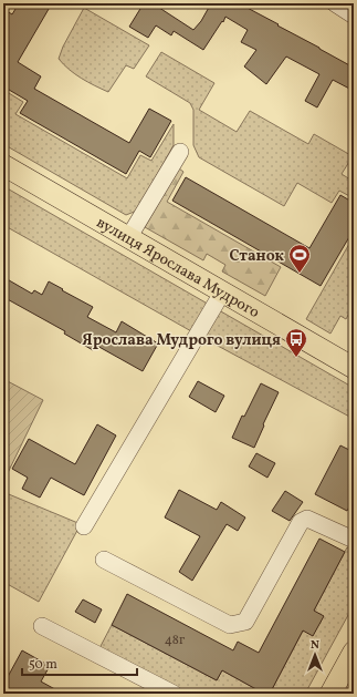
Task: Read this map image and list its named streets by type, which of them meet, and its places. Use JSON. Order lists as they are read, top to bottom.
{
  "streets": {
    "main road": ["вулиця Ярослава Мудрого"]
  },
  "places": {
    "sports": ["Станок"],
    "bus stop": ["Ярослава Мудрого вулиця"]
  },
  "house_numbers": ["48г"],
  "scale_bar": "50 m",
  "north": "top"
}
